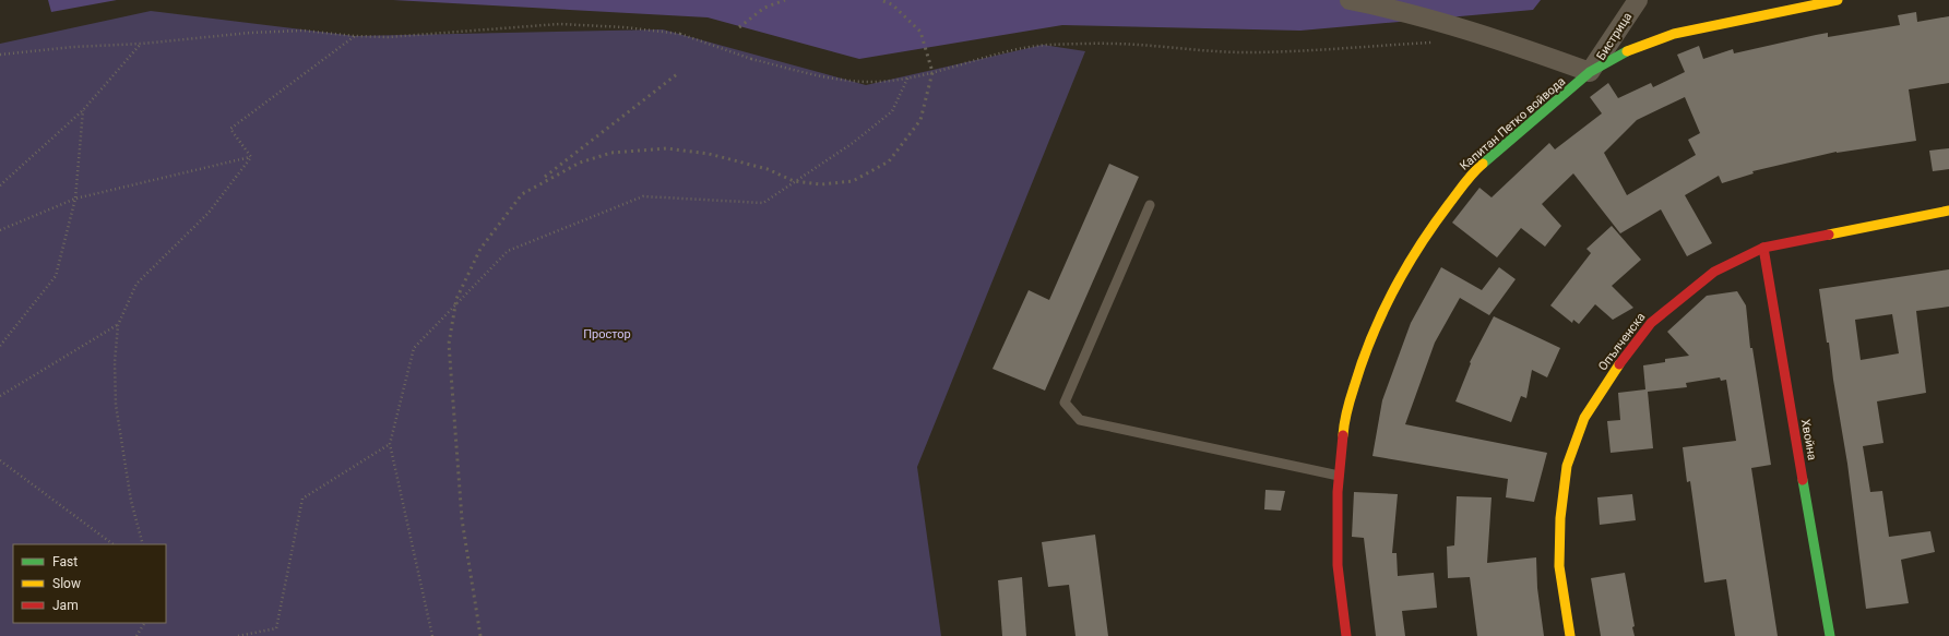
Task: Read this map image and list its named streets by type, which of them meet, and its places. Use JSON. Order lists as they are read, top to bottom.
{
  "streets": {
    "street": [
      "Бистрица",
      "Капитан Петко войвода",
      "Опълченска",
      "Хвойна"
    ]
  },
  "crossings": [
    ["Бистрица", "Капитан Петко войвода"],
    ["Опълченска", "Хвойна"]
  ],
  "parks": ["Простор"],
  "legend": ["Fast", "Slow", "Jam"]
}
